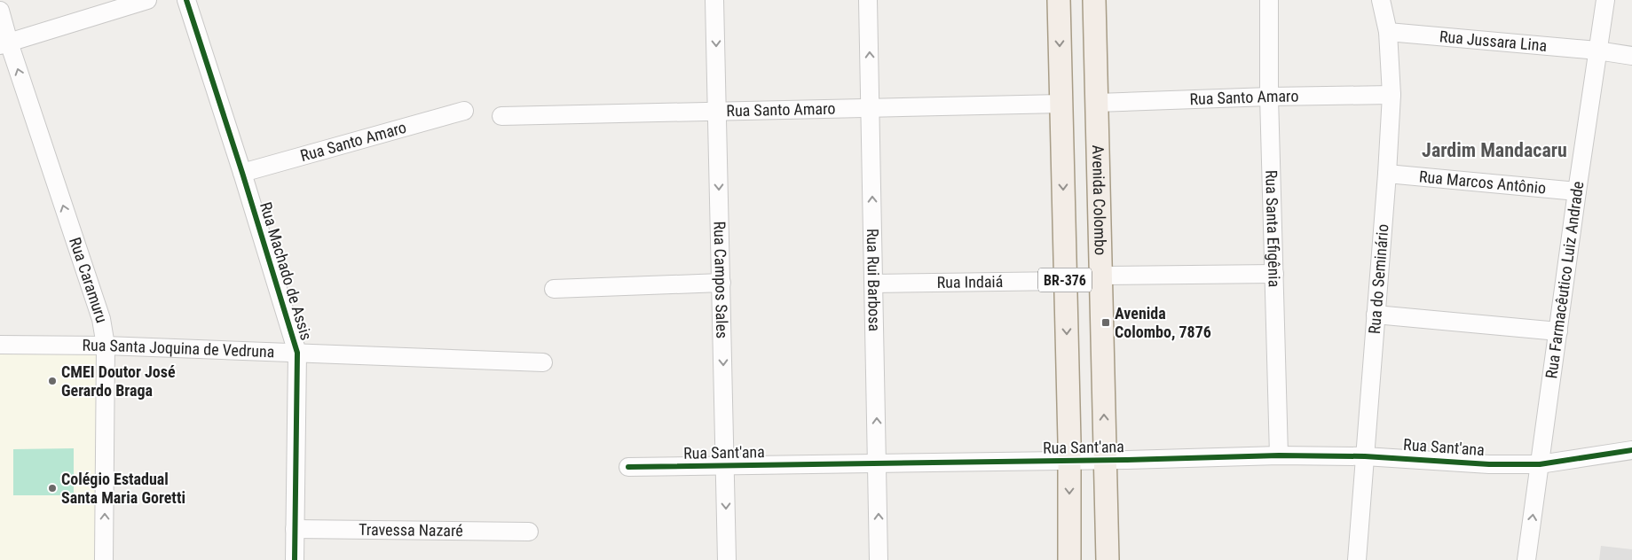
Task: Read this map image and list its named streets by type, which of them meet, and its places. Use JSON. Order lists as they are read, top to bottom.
{
  "streets": {
    "main road": ["Avenida Colombo", "BR-376"],
    "street": [
      "Rua Jussara Lina",
      "Rua Santo Amaro",
      "Rua Marcos Antônio",
      "Rua Santa Efigênia",
      "Rua Machado de Assis",
      "Rua Caramuru",
      "Rua Campos Sales",
      "Rua Rui Barbosa",
      "Rua do Seminário",
      "Rua Farmacêutico Luiz Andrade",
      "Rua Indaiá",
      "Rua Santa Joquina de Vedruna",
      "Rua Sant'ana",
      "Travessa Nazaré"
    ]
  },
  "crossings": [
    ["Rua Jussara Lina", "Rua do Seminário"],
    ["Rua Jussara Lina", "Rua Farmacêutico Luiz Andrade"],
    ["Rua Santo Amaro", "Avenida Colombo"],
    ["Rua Santo Amaro", "Rua Santa Efigênia"],
    ["Rua Santo Amaro", "Rua Machado de Assis"],
    ["Rua Santo Amaro", "Rua Campos Sales"],
    ["Rua Santo Amaro", "Rua Rui Barbosa"],
    ["Rua Santo Amaro", "BR-376"],
    ["Rua Santo Amaro", "Rua do Seminário"],
    ["Rua Marcos Antônio", "Rua do Seminário"],
    ["Rua Marcos Antônio", "Rua Farmacêutico Luiz Andrade"],
    ["Avenida Colombo", "Rua Sant'ana"],
    ["Rua Santa Efigênia", "Rua Sant'ana"],
    ["Rua Machado de Assis", "Rua Santa Joquina de Vedruna"],
    ["Rua Machado de Assis", "Travessa Nazaré"],
    ["Rua Caramuru", "Rua Santa Joquina de Vedruna"],
    ["Rua Campos Sales", "Rua Sant'ana"],
    ["Rua Rui Barbosa", "Rua Indaiá"],
    ["Rua Rui Barbosa", "Rua Sant'ana"],
    ["BR-376", "Rua Indaiá"],
    ["BR-376", "Rua Sant'ana"],
    ["Rua do Seminário", "Rua Sant'ana"],
    ["Rua Farmacêutico Luiz Andrade", "Rua Sant'ana"]
  ],
  "one_way": ["Rua Caramuru", "Rua Campos Sales", "Rua Rui Barbosa"],
  "districts": ["Jardim Mandacaru"],
  "places": {
    "transit": ["Avenida Colombo, 7876"],
    "other": ["CMEI Doutor José Gerardo Braga", "Colégio Estadual Santa Maria Goretti"]
  }
}
